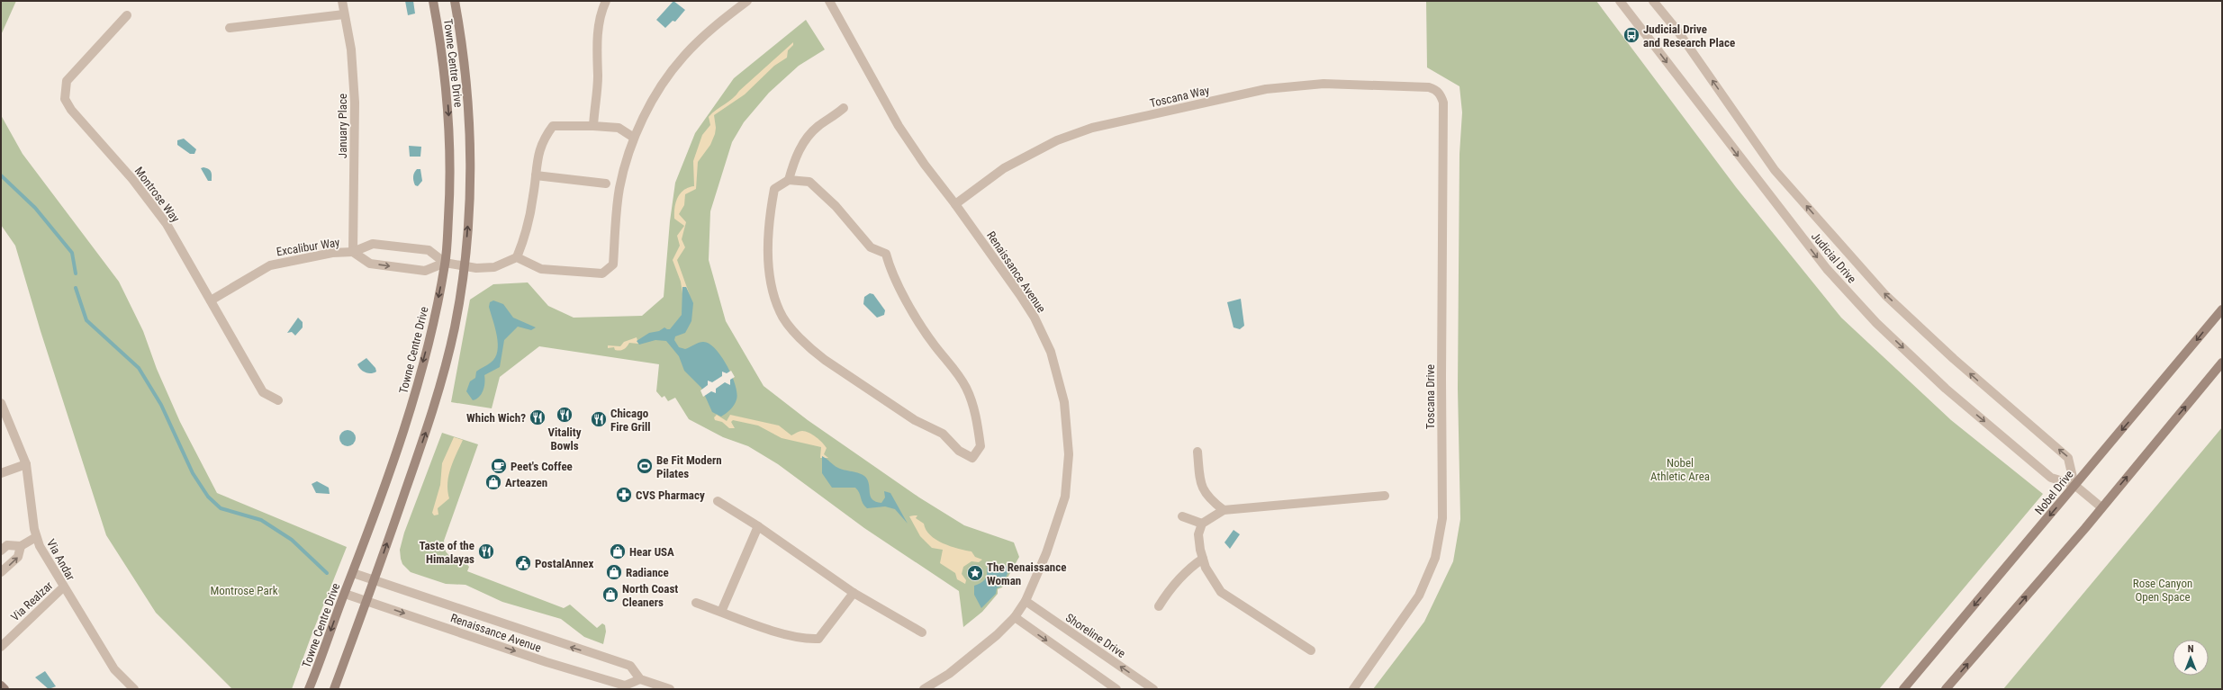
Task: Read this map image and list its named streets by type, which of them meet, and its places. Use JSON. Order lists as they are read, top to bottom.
{
  "streets": {
    "main road": ["Towne Centre Drive", "Nobel Drive"],
    "street": [
      "Toscana Way",
      "January Place",
      "Montrose Way",
      "Excalibur Way",
      "Judicial Drive",
      "Renaissance Avenue",
      "Toscana Drive",
      "Via Andar",
      "Via Realzar",
      "Shoreline Drive"
    ]
  },
  "crossings": [
    ["Towne Centre Drive", "Excalibur Way"],
    ["Towne Centre Drive", "Renaissance Avenue"],
    ["Toscana Way", "Renaissance Avenue"],
    ["Toscana Way", "Toscana Drive"],
    ["January Place", "Excalibur Way"],
    ["Montrose Way", "Excalibur Way"],
    ["Judicial Drive", "Nobel Drive"],
    ["Renaissance Avenue", "Shoreline Drive"],
    ["Via Andar", "Via Realzar"]
  ],
  "parks": ["Nobel Athletic Area", "Rose Canyon Open Space", "Montrose Park"],
  "places": {
    "bus stop": ["Judicial Drive and Research Place"],
    "restaurant": [
      "Vitality Bowls",
      "Which Wich?",
      "Chicago Fire Grill",
      "Taste of the Himalayas"
    ],
    "cafe": ["Peet's Coffee"],
    "sports": ["Be Fit Modern Pilates"],
    "shop": [
      "Arteazen",
      "Hear USA",
      "Radiance",
      "North Coast Cleaners"
    ],
    "pharmacy": ["CVS Pharmacy"],
    "public building": ["PostalAnnex"],
    "place": ["The Renaissance Woman"]
  },
  "north": "top"
}
